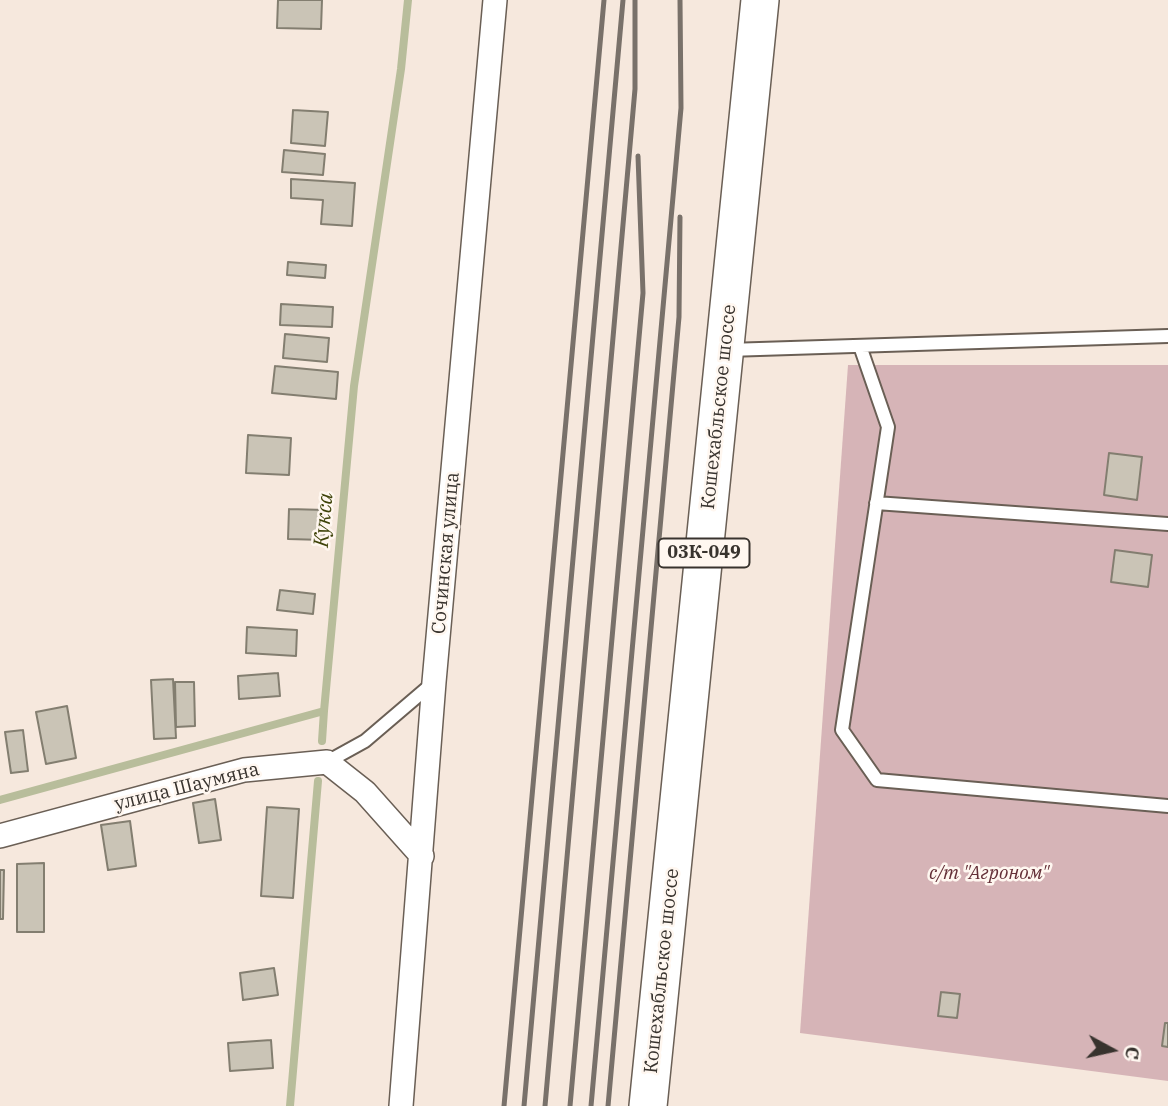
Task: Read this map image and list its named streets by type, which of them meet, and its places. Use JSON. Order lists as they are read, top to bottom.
{
  "streets": {
    "main road": ["Кошехабльское шоссе", "03К-049"],
    "street": ["Сочинская улица", "улица Шаумяна"]
  },
  "water": ["Кукса"],
  "parks": ["с/т \"Агроном\""],
  "north": "right"
}
